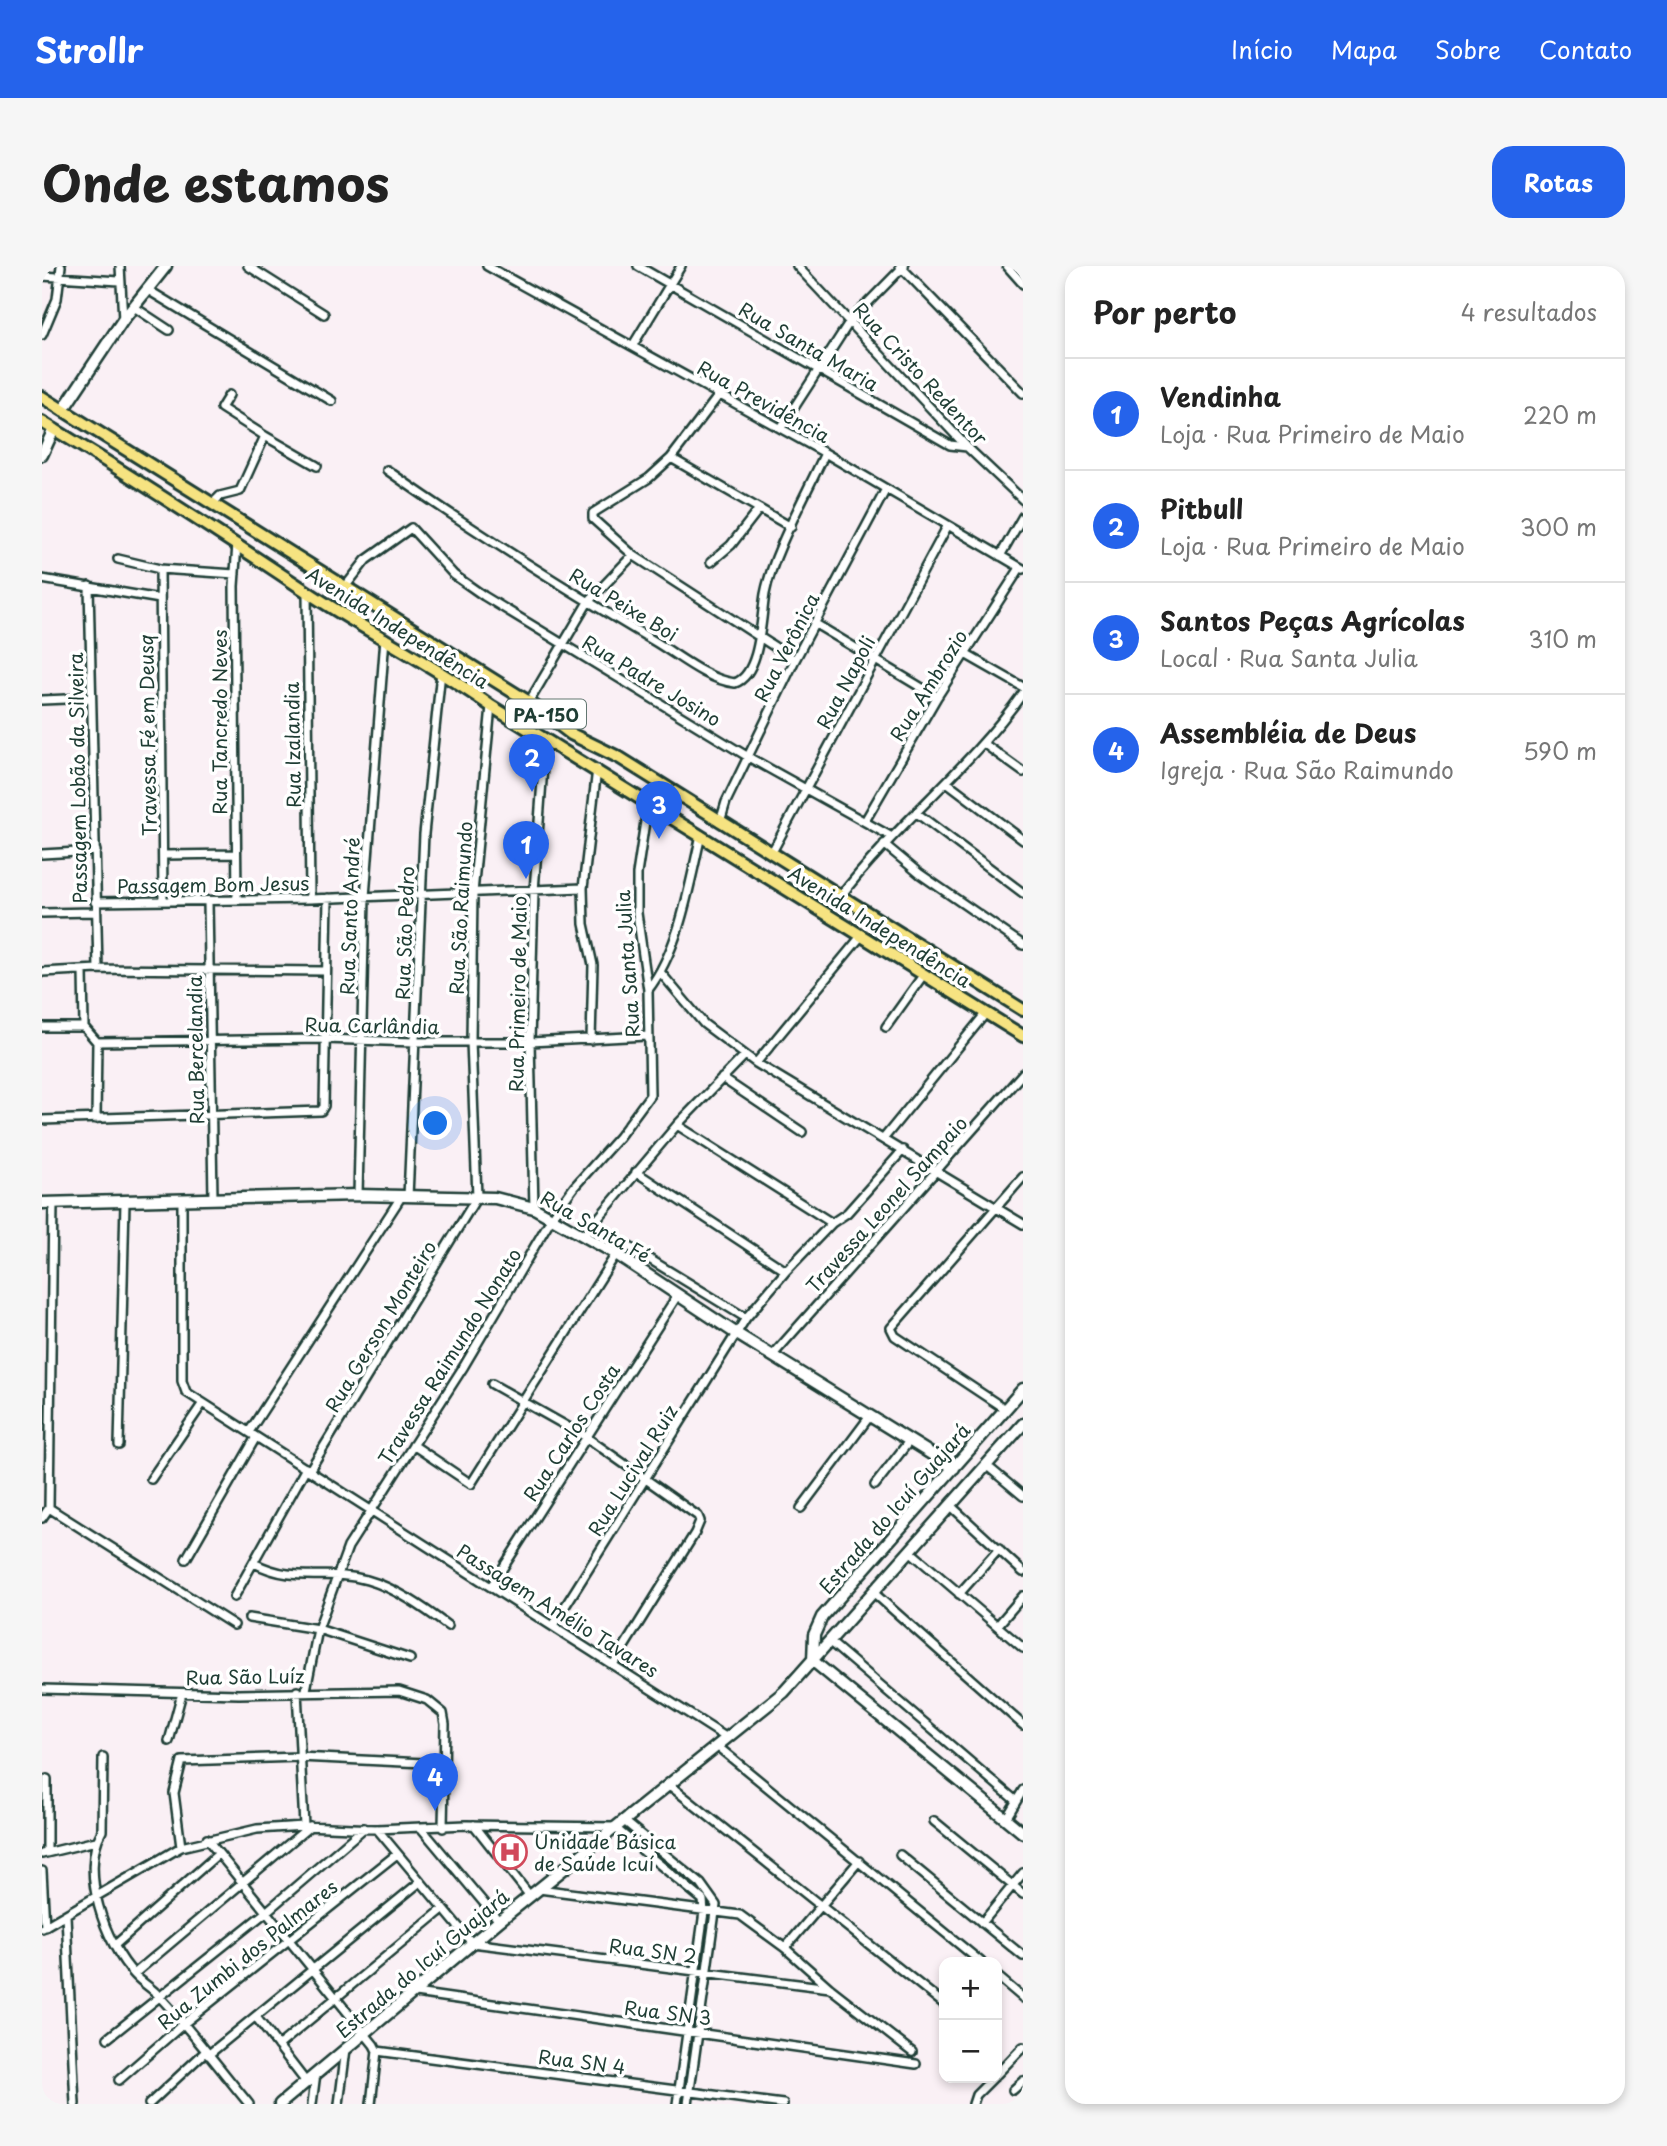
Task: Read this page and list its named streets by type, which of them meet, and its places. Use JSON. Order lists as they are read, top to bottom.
{
  "streets": {
    "main road": ["Avenida Independência", "PA-150"],
    "street": [
      "Rua Santa Maria",
      "Rua Cristo Redentor",
      "Rua Previdência",
      "Rua Peixe Boi",
      "Rua Verônica",
      "Rua Padre Josino",
      "Rua Napoli",
      "Rua Ambrozio",
      "Rua Tancredo Neves",
      "Travessa Fé em Deusq",
      "Rua Izalandia",
      "Passagem Lobão da Silveira",
      "Passagem Bom Jesus",
      "Rua São Raimundo",
      "Rua Santo André",
      "Rua São Pedro",
      "Rua Santa Julia",
      "Rua Primeiro de Maio",
      "Rua Carlândia",
      "Rua Bercelandia",
      "Travessa Leonel Sampaio",
      "Rua Santa Fé",
      "Rua Gerson Monteiro",
      "Travessa Raimundo Nonato",
      "Rua Carlos Costa",
      "Rua Lucival Ruiz",
      "Estrada do Icuí Guajará",
      "Passagem Amélio Tavares",
      "Rua São Luíz",
      "Rua SN 2",
      "Rua Zumbi dos Palmares",
      "Rua SN 3",
      "Rua SN 4"
    ]
  },
  "crossings": [
    ["Rua Santa Maria", "Rua Cristo Redentor"],
    ["Rua Previdência", "Rua Verônica"],
    ["Rua Previdência", "Rua Napoli"],
    ["Rua Previdência", "Rua Ambrozio"],
    ["Avenida Independência", "Rua Verônica"],
    ["Avenida Independência", "Rua Padre Josino"],
    ["Avenida Independência", "Rua Napoli"],
    ["Avenida Independência", "Rua Tancredo Neves"],
    ["Avenida Independência", "Rua Izalandia"],
    ["Avenida Independência", "Rua São Raimundo"],
    ["Avenida Independência", "Rua Santo André"],
    ["Avenida Independência", "Rua São Pedro"],
    ["Avenida Independência", "Rua Santa Julia"],
    ["Avenida Independência", "Rua Primeiro de Maio"],
    ["Rua Verônica", "Rua Padre Josino"],
    ["Rua Padre Josino", "Rua Napoli"],
    ["Rua Padre Josino", "Rua Ambrozio"],
    ["Rua Tancredo Neves", "Passagem Bom Jesus"],
    ["Travessa Fé em Deusq", "Passagem Bom Jesus"],
    ["Rua Izalandia", "Passagem Bom Jesus"],
    ["Passagem Lobão da Silveira", "Passagem Bom Jesus"],
    ["Passagem Bom Jesus", "Rua São Raimundo"],
    ["Passagem Bom Jesus", "Rua Santo André"],
    ["Passagem Bom Jesus", "Rua São Pedro"],
    ["Passagem Bom Jesus", "Rua Primeiro de Maio"],
    ["Passagem Bom Jesus", "Rua Bercelandia"],
    ["Rua São Raimundo", "Rua Carlândia"],
    ["Rua São Raimundo", "Rua Santa Fé"],
    ["Rua São Raimundo", "Rua Gerson Monteiro"],
    ["Rua Santo André", "Rua Carlândia"],
    ["Rua Santo André", "Rua Santa Fé"],
    ["Rua São Pedro", "Rua Carlândia"],
    ["Rua São Pedro", "Rua Santa Fé"],
    ["Rua Santa Julia", "Rua Carlândia"],
    ["Rua Santa Julia", "Rua Santa Fé"],
    ["Rua Santa Julia", "Travessa Raimundo Nonato"],
    ["Rua Primeiro de Maio", "Rua Carlândia"],
    ["Rua Primeiro de Maio", "Rua Santa Fé"],
    ["Rua Carlândia", "Rua Bercelandia"],
    ["Rua Bercelandia", "Rua Santa Fé"],
    ["Travessa Leonel Sampaio", "Rua Santa Fé"],
    ["Rua Santa Fé", "Rua Gerson Monteiro"],
    ["Rua Santa Fé", "Travessa Raimundo Nonato"],
    ["Rua Santa Fé", "Rua Carlos Costa"],
    ["Rua Santa Fé", "Rua Lucival Ruiz"],
    ["Rua Santa Fé", "Estrada do Icuí Guajará"],
    ["Rua Santa Fé", "Passagem Amélio Tavares"],
    ["Rua Gerson Monteiro", "Passagem Amélio Tavares"],
    ["Travessa Raimundo Nonato", "Passagem Amélio Tavares"],
    ["Travessa Raimundo Nonato", "Rua São Luíz"],
    ["Rua Carlos Costa", "Passagem Amélio Tavares"],
    ["Rua Lucival Ruiz", "Passagem Amélio Tavares"],
    ["Estrada do Icuí Guajará", "Passagem Amélio Tavares"],
    ["Estrada do Icuí Guajará", "Rua SN 2"],
    ["Estrada do Icuí Guajará", "Rua SN 3"]
  ],
  "places": {
    "hospital": ["Unidade Básica de Saúde Icuí"]
  },
  "page": {
    "header": "Strollr",
    "nav": [
      "Início",
      "Mapa",
      "Sobre",
      "Contato"
    ],
    "title": "Onde estamos",
    "buttons": "Rotas",
    "heading": ["Por perto", "4 resultados"],
    "list": [
      {
        "mark": "1",
        "name": "Vendinha",
        "note": "Loja · Rua Primeiro de Maio",
        "value": "220 m"
      },
      {
        "mark": "2",
        "name": "Pitbull",
        "note": "Loja · Rua Primeiro de Maio",
        "value": "300 m"
      },
      {
        "mark": "3",
        "name": "Santos Peças Agrícolas",
        "note": "Local · Rua Santa Julia",
        "value": "310 m"
      },
      {
        "mark": "4",
        "name": "Assembléia de Deus",
        "note": "Igreja · Rua São Raimundo",
        "value": "590 m"
      }
    ],
    "pins": [
      "2",
      "3",
      "1",
      "4"
    ],
    "map_buttons": ["+", "−"]
  }
}
